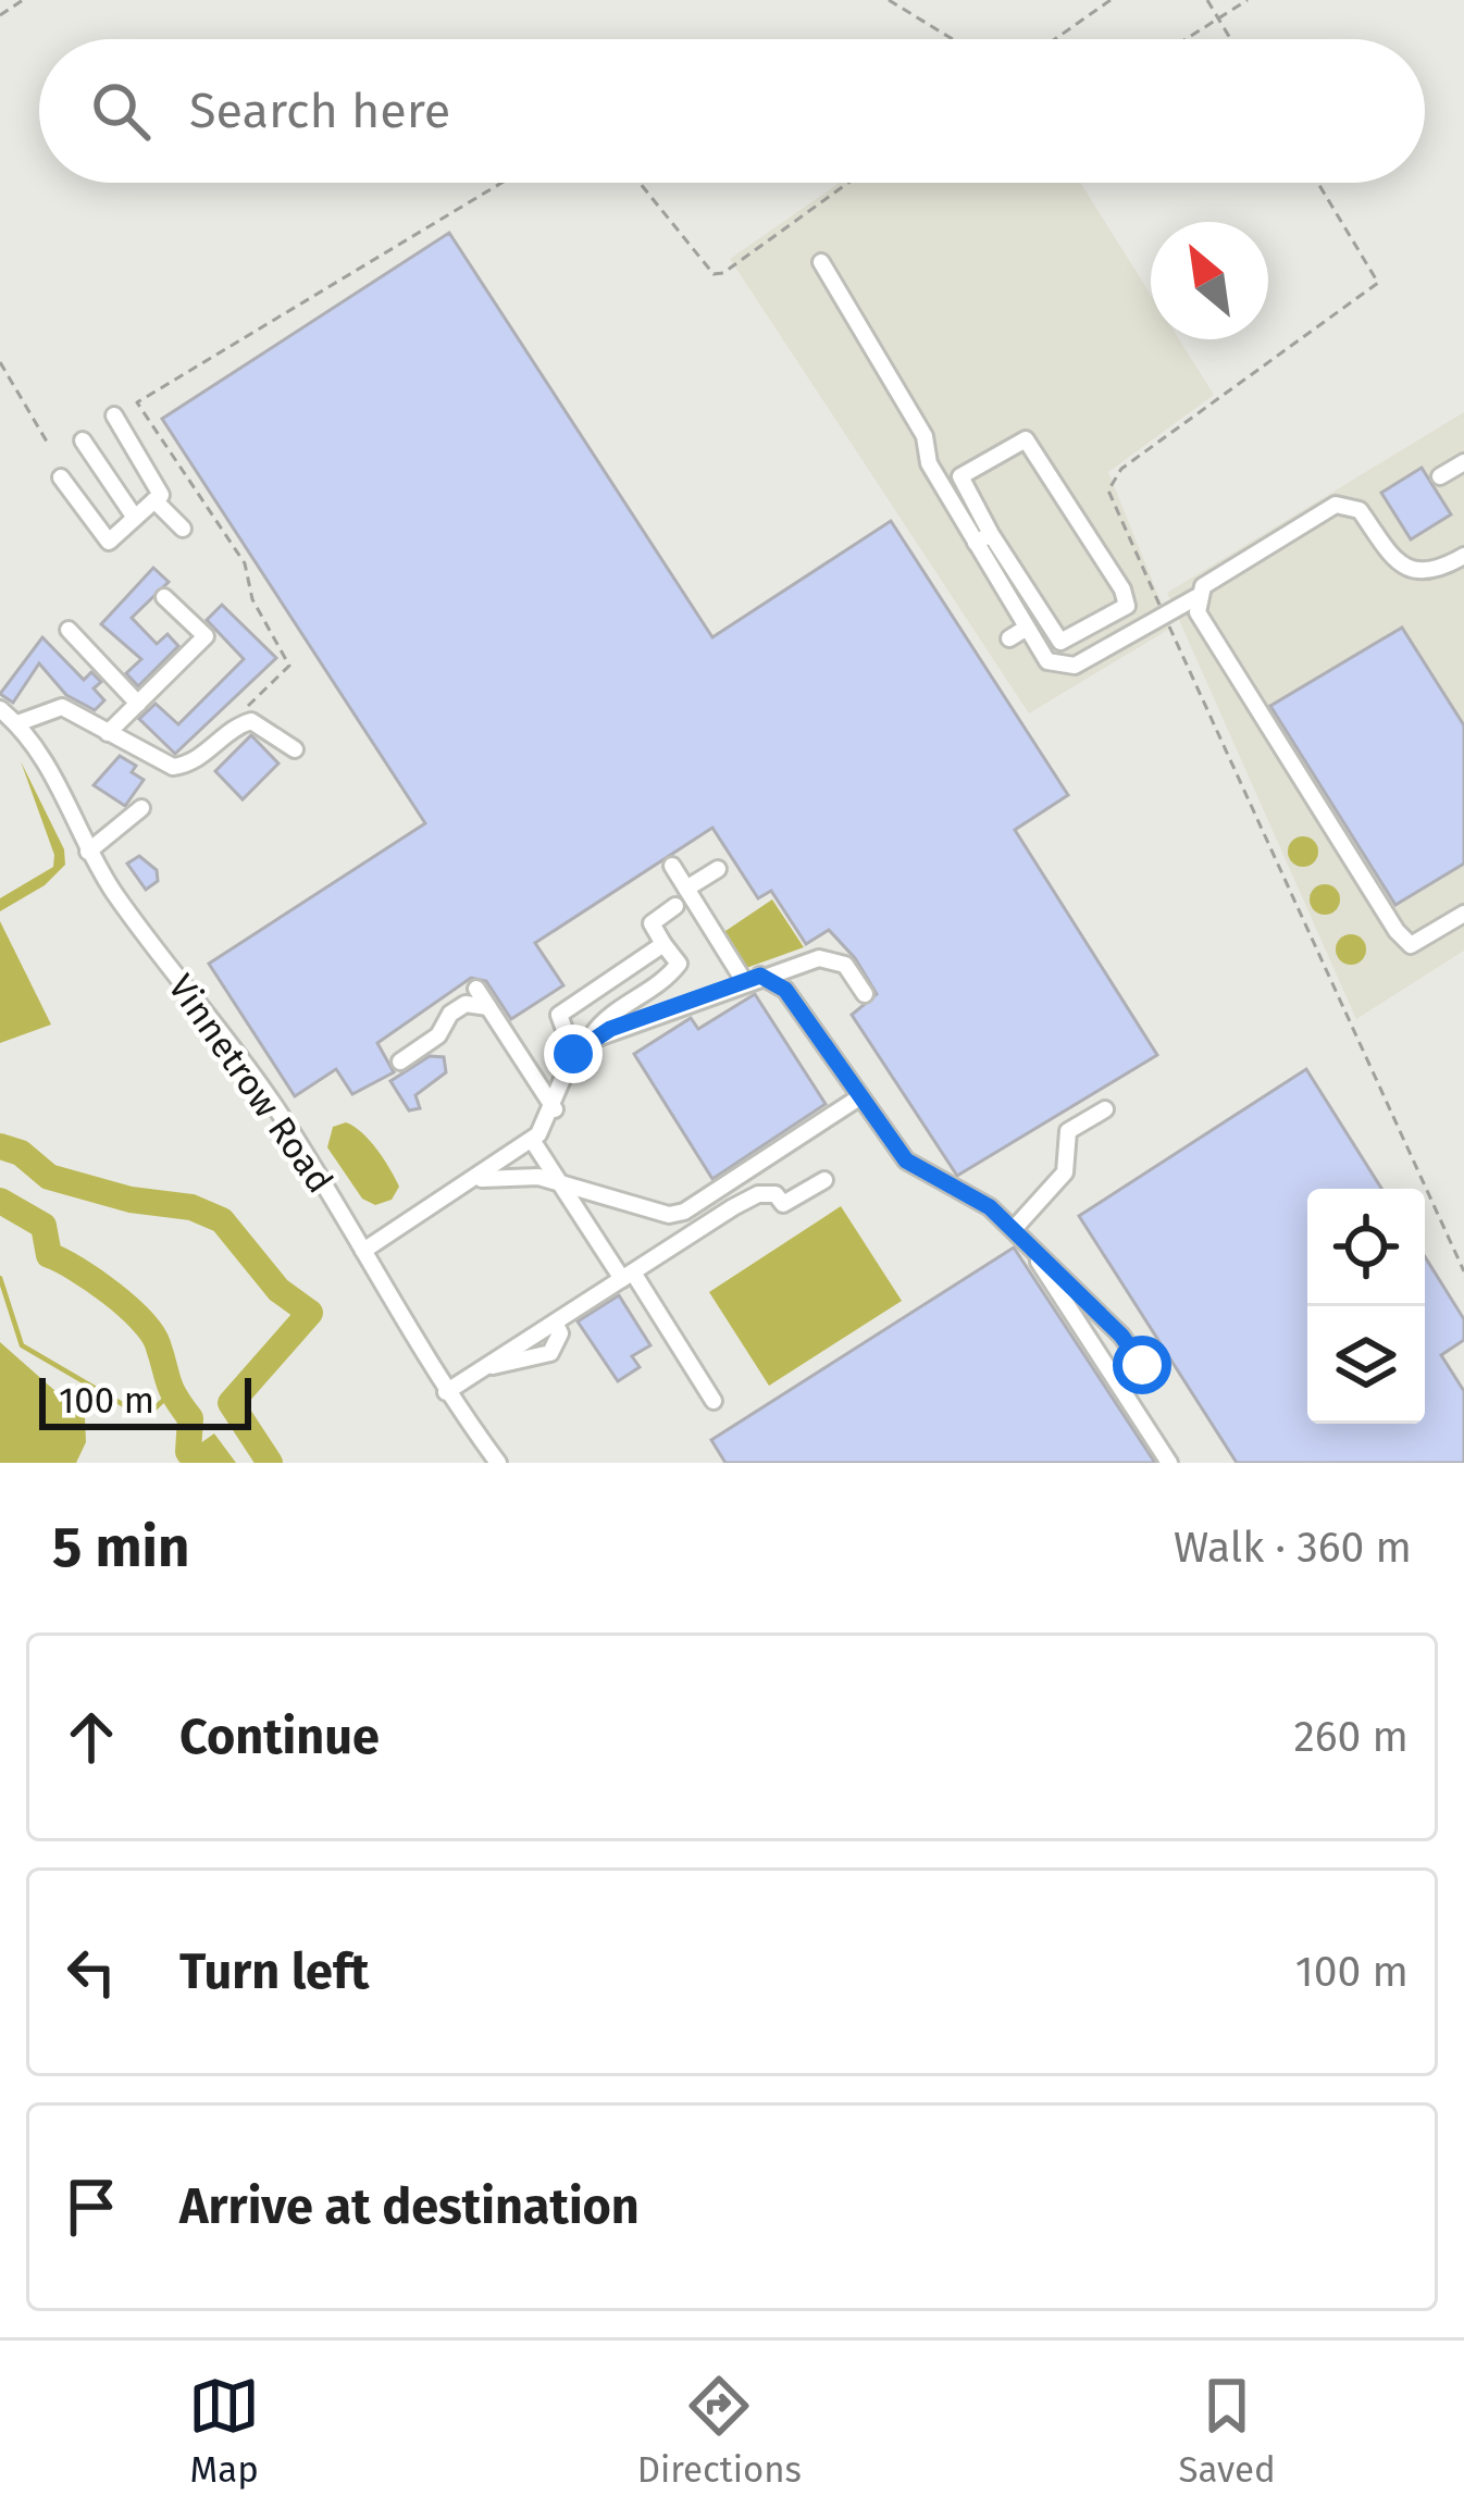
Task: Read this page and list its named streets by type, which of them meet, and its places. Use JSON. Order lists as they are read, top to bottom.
{
  "streets": {
    "street": ["Vinnetrow Road"]
  },
  "scale_bar": "100 m",
  "north": "top left",
  "page": {
    "search": "Search here",
    "scale": "100 m",
    "heading": ["5 min", "Walk · 360 m"],
    "list": [
      ["Continue", "260 m"],
      ["Turn left", "100 m"],
      "Arrive at destination"
    ],
    "nav": ["Map", "Directions", "Saved"]
  }
}
